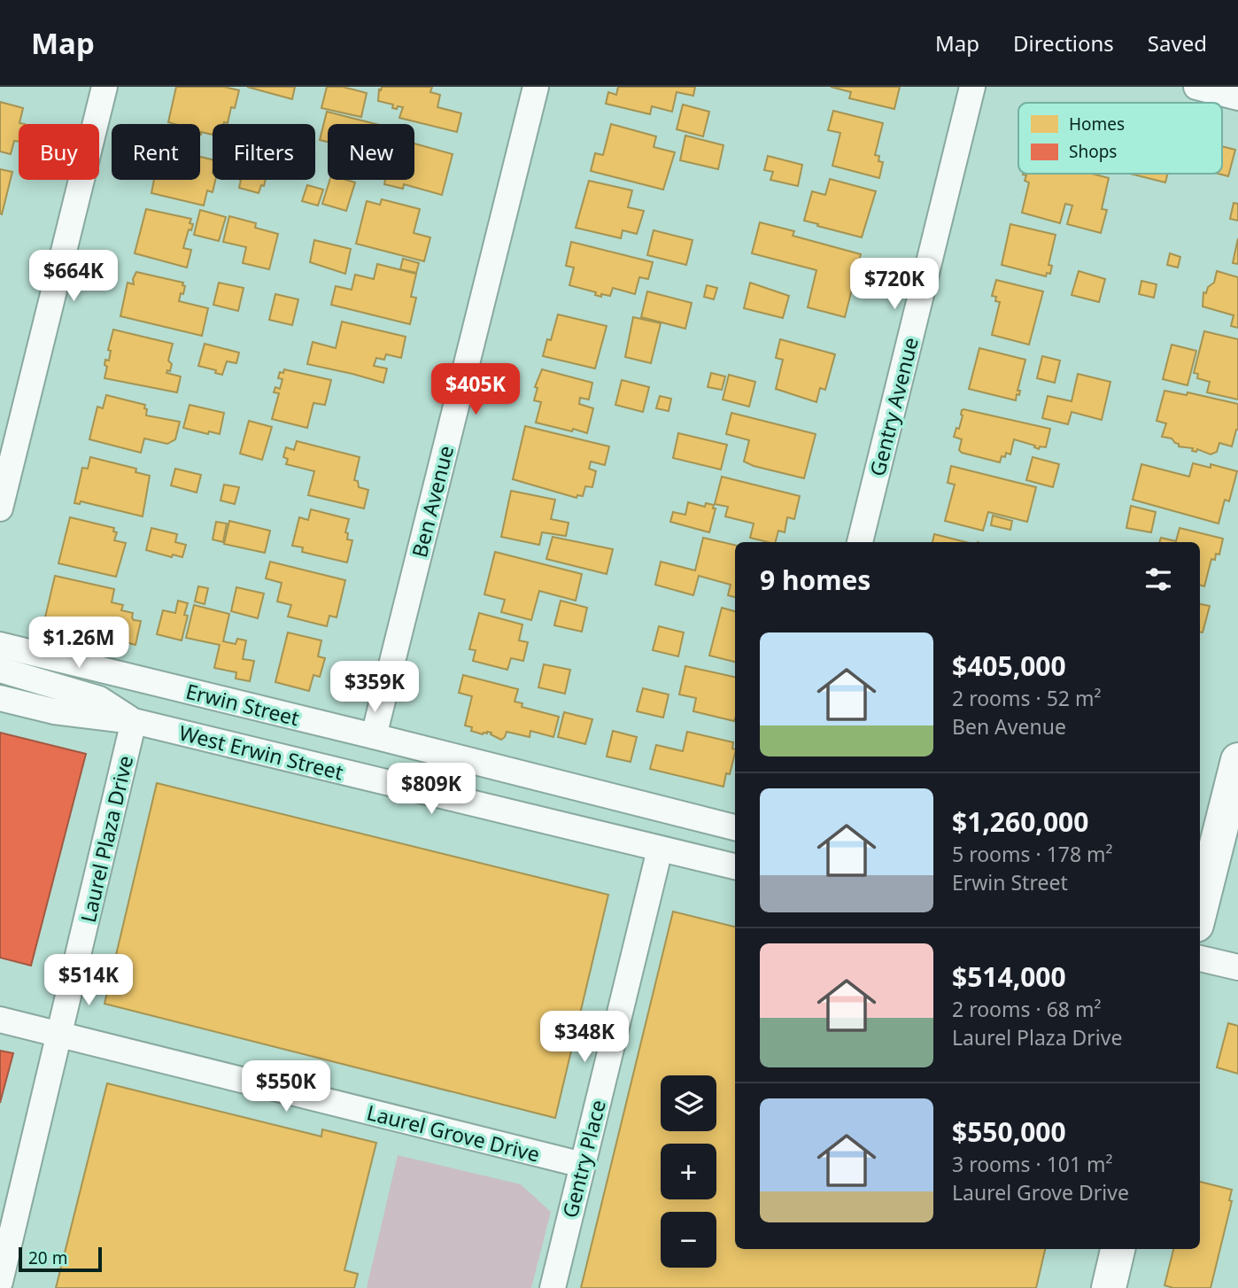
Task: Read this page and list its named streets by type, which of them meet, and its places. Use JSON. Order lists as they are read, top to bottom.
{
  "streets": {
    "street": [
      "Gentry Avenue",
      "Ben Avenue",
      "Erwin Street",
      "West Erwin Street",
      "Laurel Plaza Drive",
      "Laurel Grove Drive",
      "Gentry Place"
    ]
  },
  "crossings": [
    ["Ben Avenue", "Erwin Street"],
    ["West Erwin Street", "Laurel Plaza Drive"],
    ["West Erwin Street", "Gentry Place"],
    ["Laurel Plaza Drive", "Laurel Grove Drive"],
    ["Laurel Grove Drive", "Gentry Place"]
  ],
  "legend": ["Homes", "Shops"],
  "scale_bar": "20 m",
  "page": {
    "header": "Map",
    "nav": ["Map", "Directions", "Saved"],
    "chip": [
      "Buy",
      "Rent",
      "Filters",
      "New"
    ],
    "price": [
      "$664K",
      "$720K",
      "$405K",
      "$1.26M",
      "$359K",
      "$809K",
      "$514K",
      "$348K",
      "$550K"
    ],
    "heading": "9 homes",
    "list": [
      {
        "name": "$405,000",
        "note": "2 rooms · 52 m² · Ben Avenue"
      },
      {
        "name": "$1,260,000",
        "note": "5 rooms · 178 m² · Erwin Street"
      },
      {
        "name": "$514,000",
        "note": "2 rooms · 68 m² · Laurel Plaza Drive"
      },
      {
        "name": "$550,000",
        "note": "3 rooms · 101 m² · Laurel Grove Drive"
      }
    ],
    "map_buttons": ["+", "−"],
    "scale": "20 m"
  }
}
